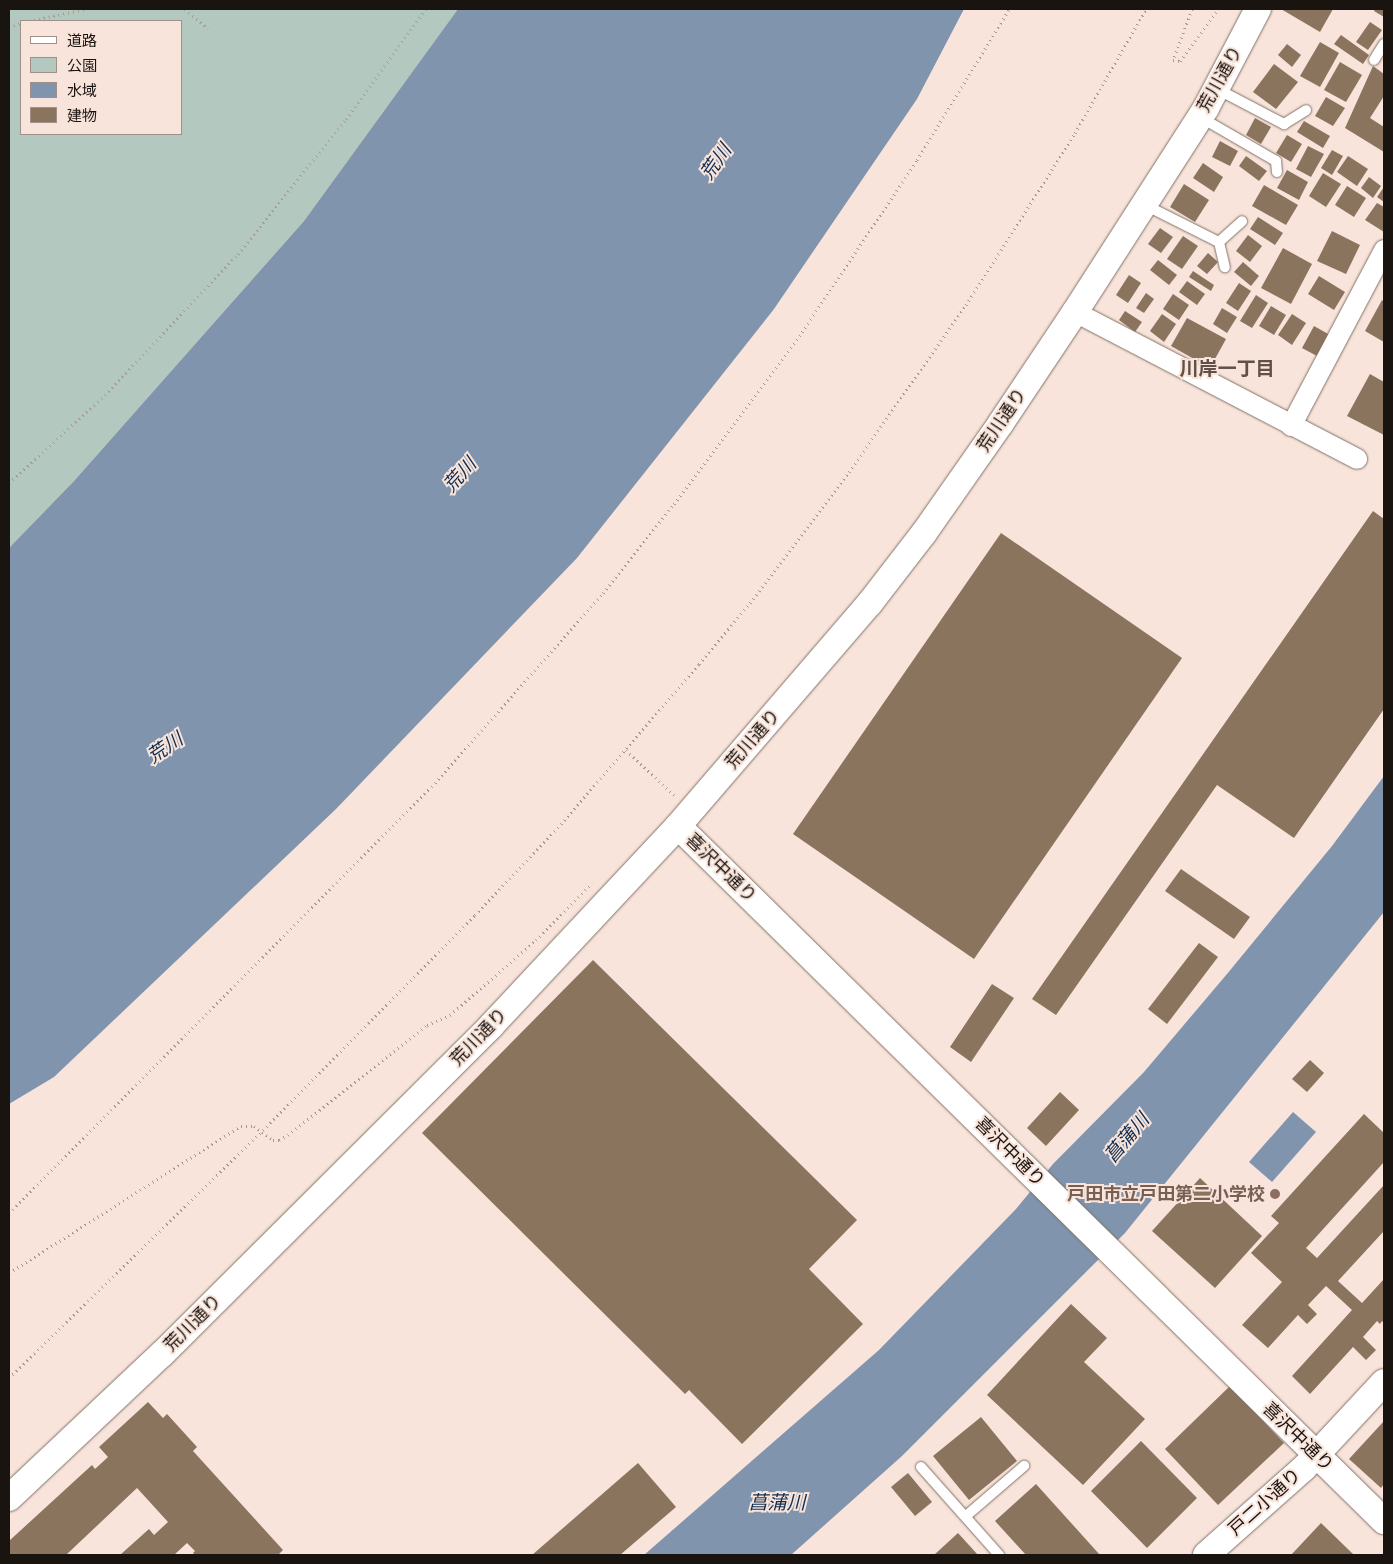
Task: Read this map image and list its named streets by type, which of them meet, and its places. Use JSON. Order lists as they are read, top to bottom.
{
  "streets": {
    "street": ["荒川通り", "喜沢中通り", "戸二小通り"]
  },
  "crossings": [
    ["荒川通り", "喜沢中通り"],
    ["喜沢中通り", "戸二小通り"]
  ],
  "districts": ["川岸一丁目"],
  "water": ["荒川", "菖蒲川"],
  "places": ["戸田市立戸田第二小学校"],
  "legend": [
    "道路",
    "公園",
    "水域",
    "建物"
  ]
}
